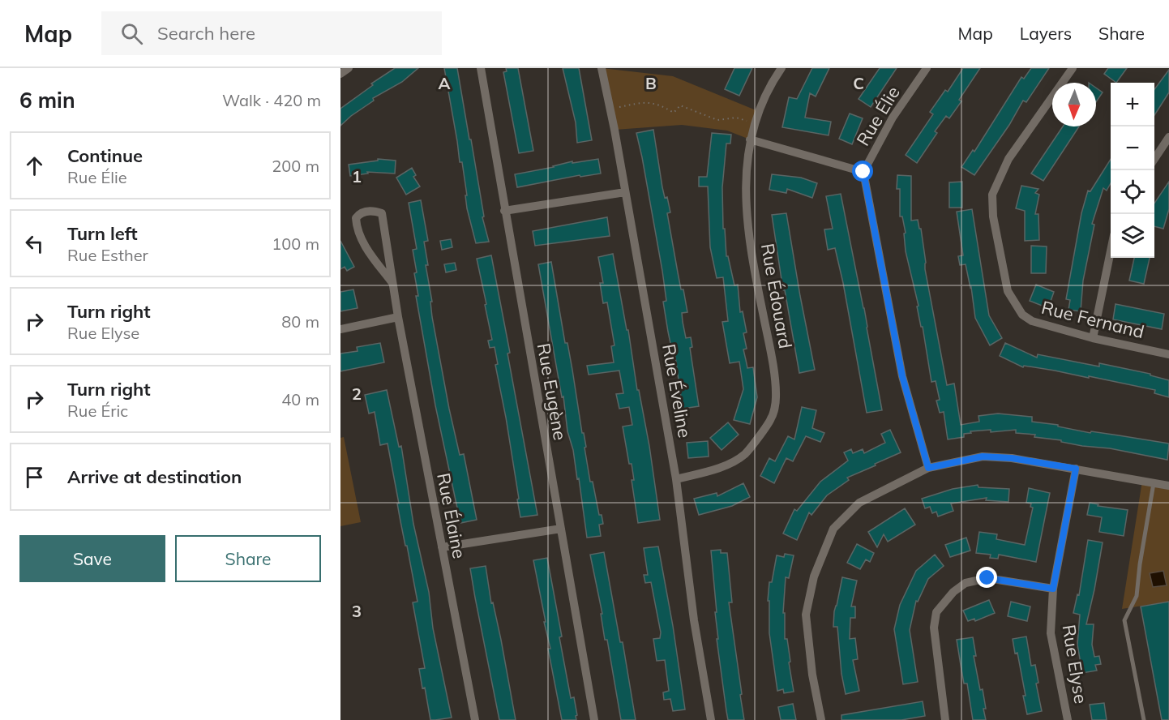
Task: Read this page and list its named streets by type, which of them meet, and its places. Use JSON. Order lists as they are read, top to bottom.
{
  "streets": {
    "street": [
      "Rue Élie",
      "Rue Édouard",
      "Rue Fernand",
      "Rue Éveline",
      "Rue Eugène",
      "Rue Élaine",
      "Rue Elyse"
    ]
  },
  "crossings": [
    ["Rue Édouard", "Rue Éveline"]
  ],
  "north": "bottom",
  "page": {
    "header": "Map",
    "search": "Search here",
    "nav": ["Map", "Layers", "Share"],
    "heading": ["6 min", "Walk · 420 m"],
    "map_buttons": ["+", "−"],
    "list": [
      ["Continue", "Rue Élie", "200 m"],
      ["Turn left", "Rue Esther", "100 m"],
      ["Turn right", "Rue Elyse", "80 m"],
      ["Turn right", "Rue Éric", "40 m"],
      "Arrive at destination"
    ],
    "buttons": ["Save", "Share"]
  },
  "grid": {
    "columns": ["A", "B", "C"],
    "rows": ["1", "2", "3"]
  }
}
